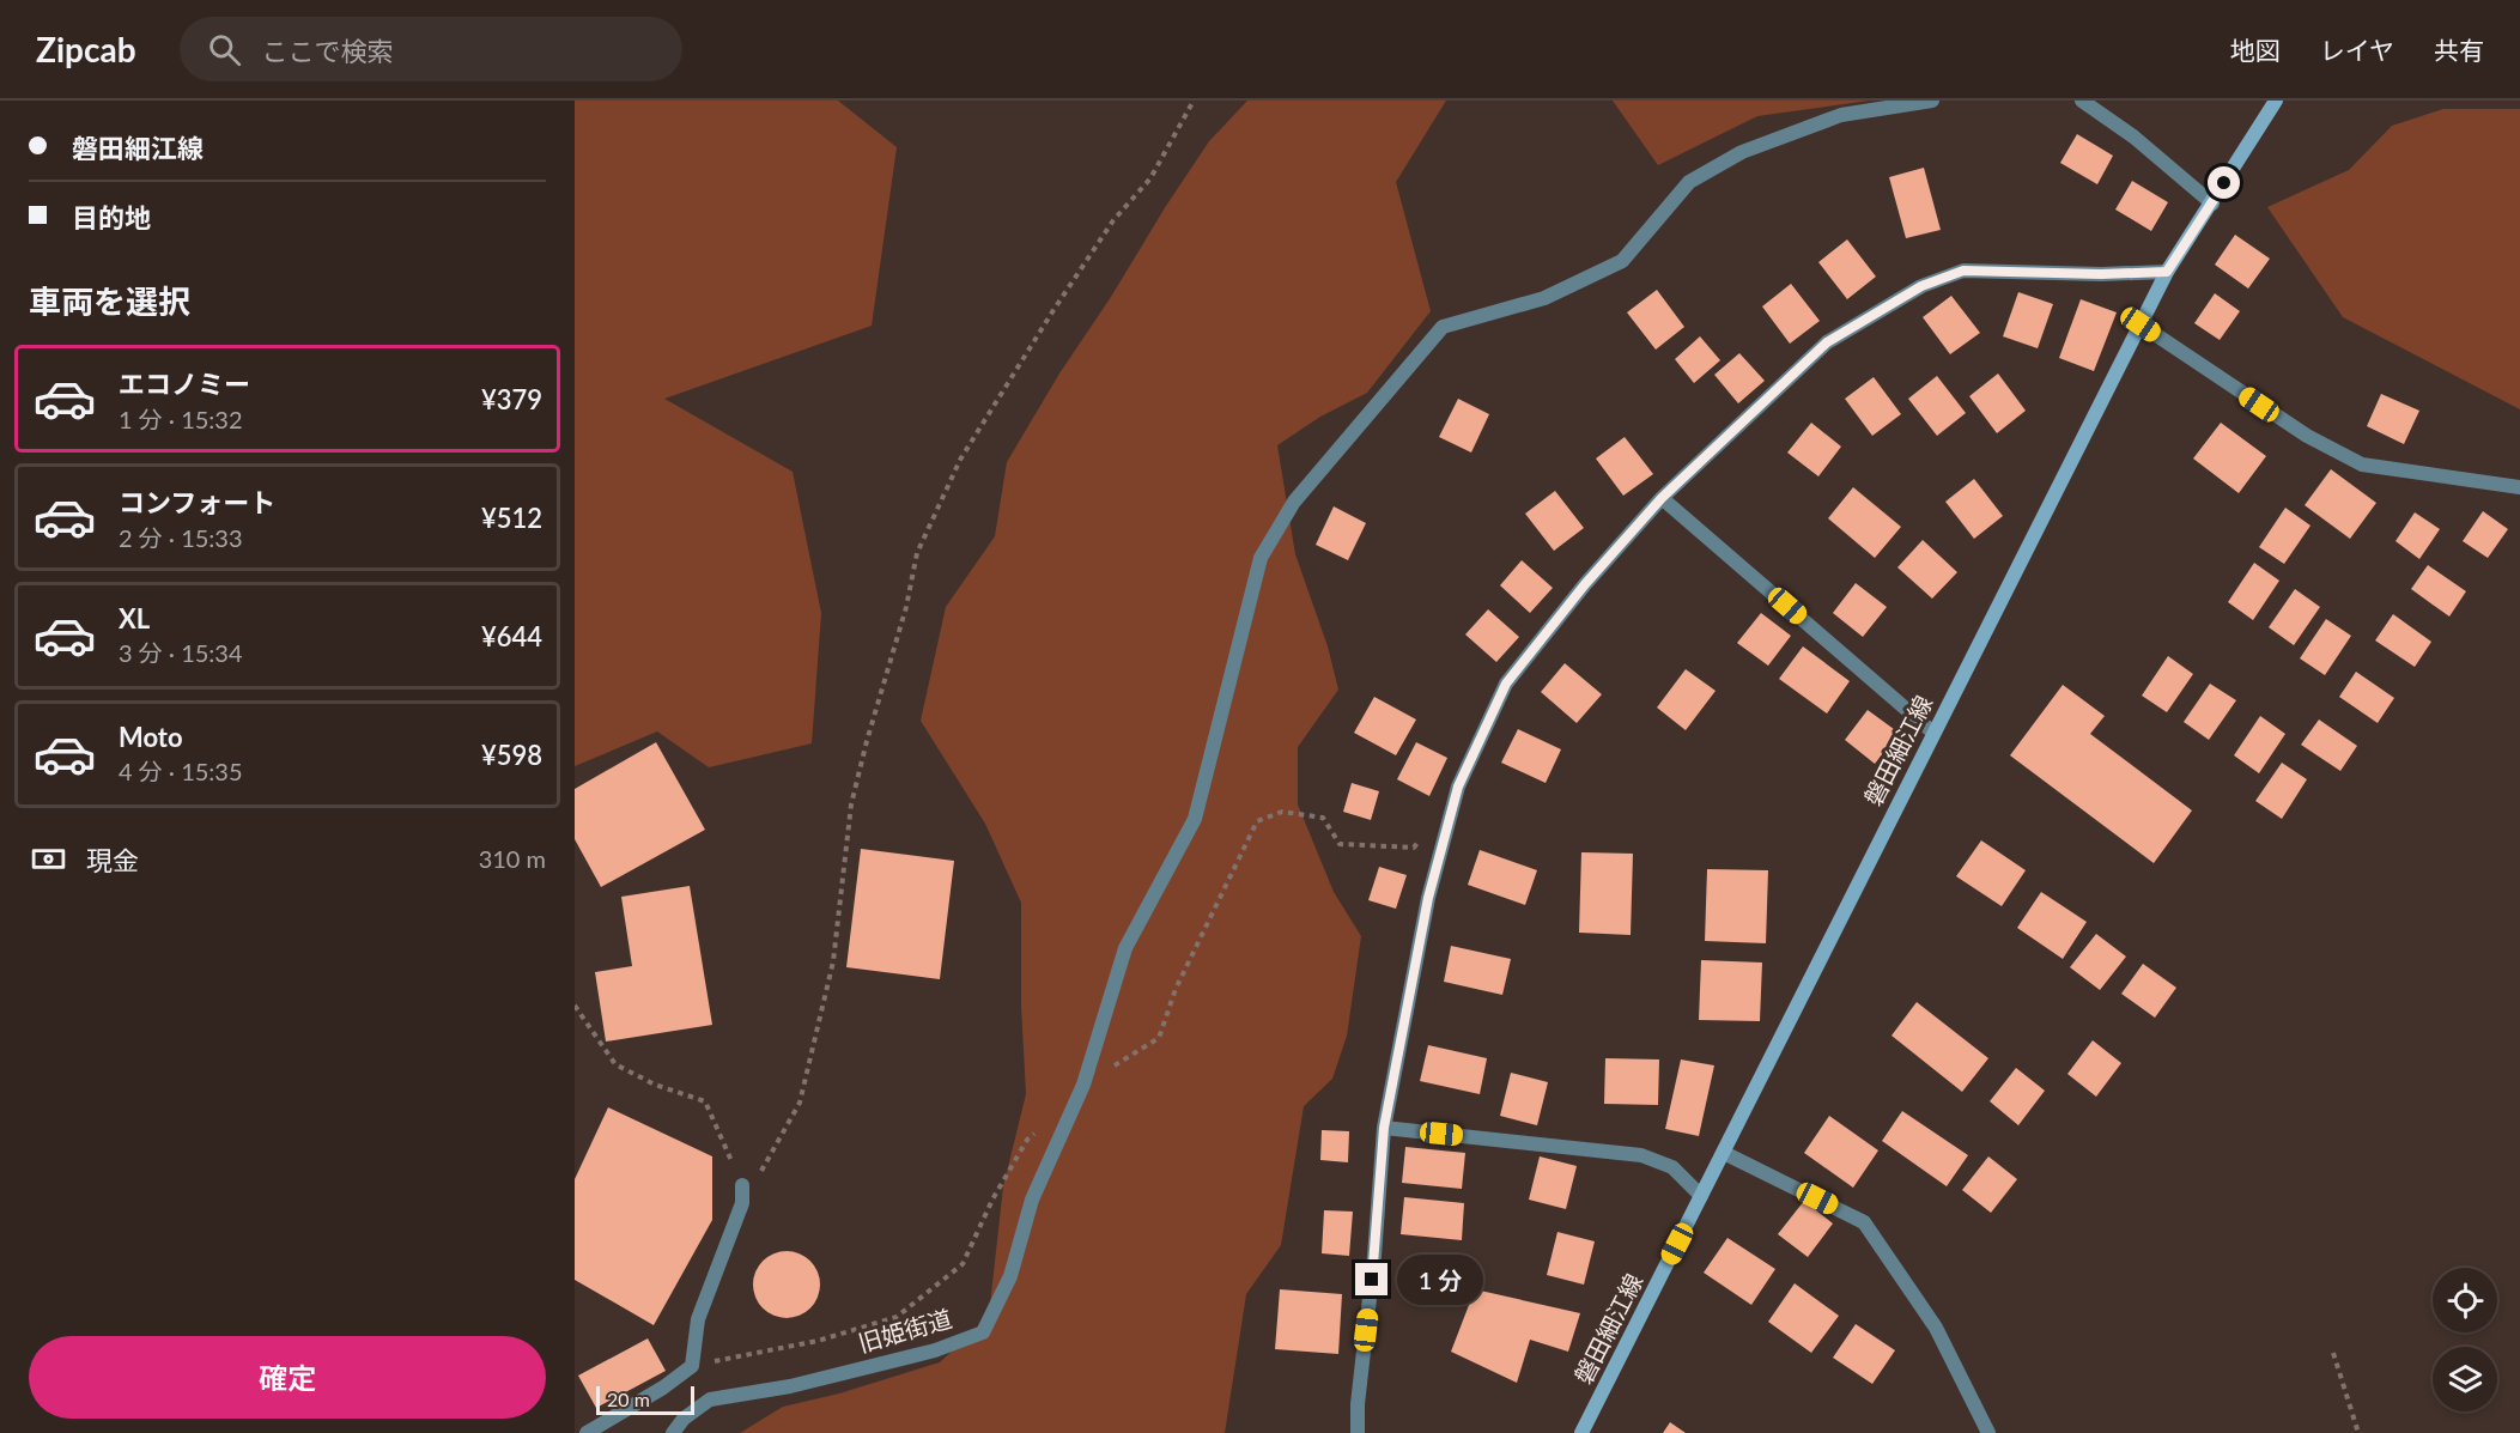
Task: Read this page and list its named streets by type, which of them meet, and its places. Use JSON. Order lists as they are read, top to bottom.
{
  "streets": {
    "main road": ["磐田細江線"],
    "street": ["旧姫街道"]
  },
  "scale_bar": "20 m",
  "page": {
    "header": "Zipcab",
    "search": "ここで検索",
    "nav": ["地図", "レイヤ", "共有"],
    "banner": ["磐田細江線", "目的地"],
    "heading": "車両を選択",
    "list": [
      {
        "name": "エコノミー",
        "note": "1 分 · 15:32",
        "value": "¥379"
      },
      {
        "name": "コンフォート",
        "note": "2 分 · 15:33",
        "value": "¥512"
      },
      {
        "name": "XL",
        "note": "3 分 · 15:34",
        "value": "¥644"
      },
      {
        "name": "Moto",
        "note": "4 分 · 15:35",
        "value": "¥598"
      }
    ],
    "pay": ["現金", "310 m"],
    "bubble": "1 分",
    "buttons": "確定",
    "scale": "20 m"
  }
}
